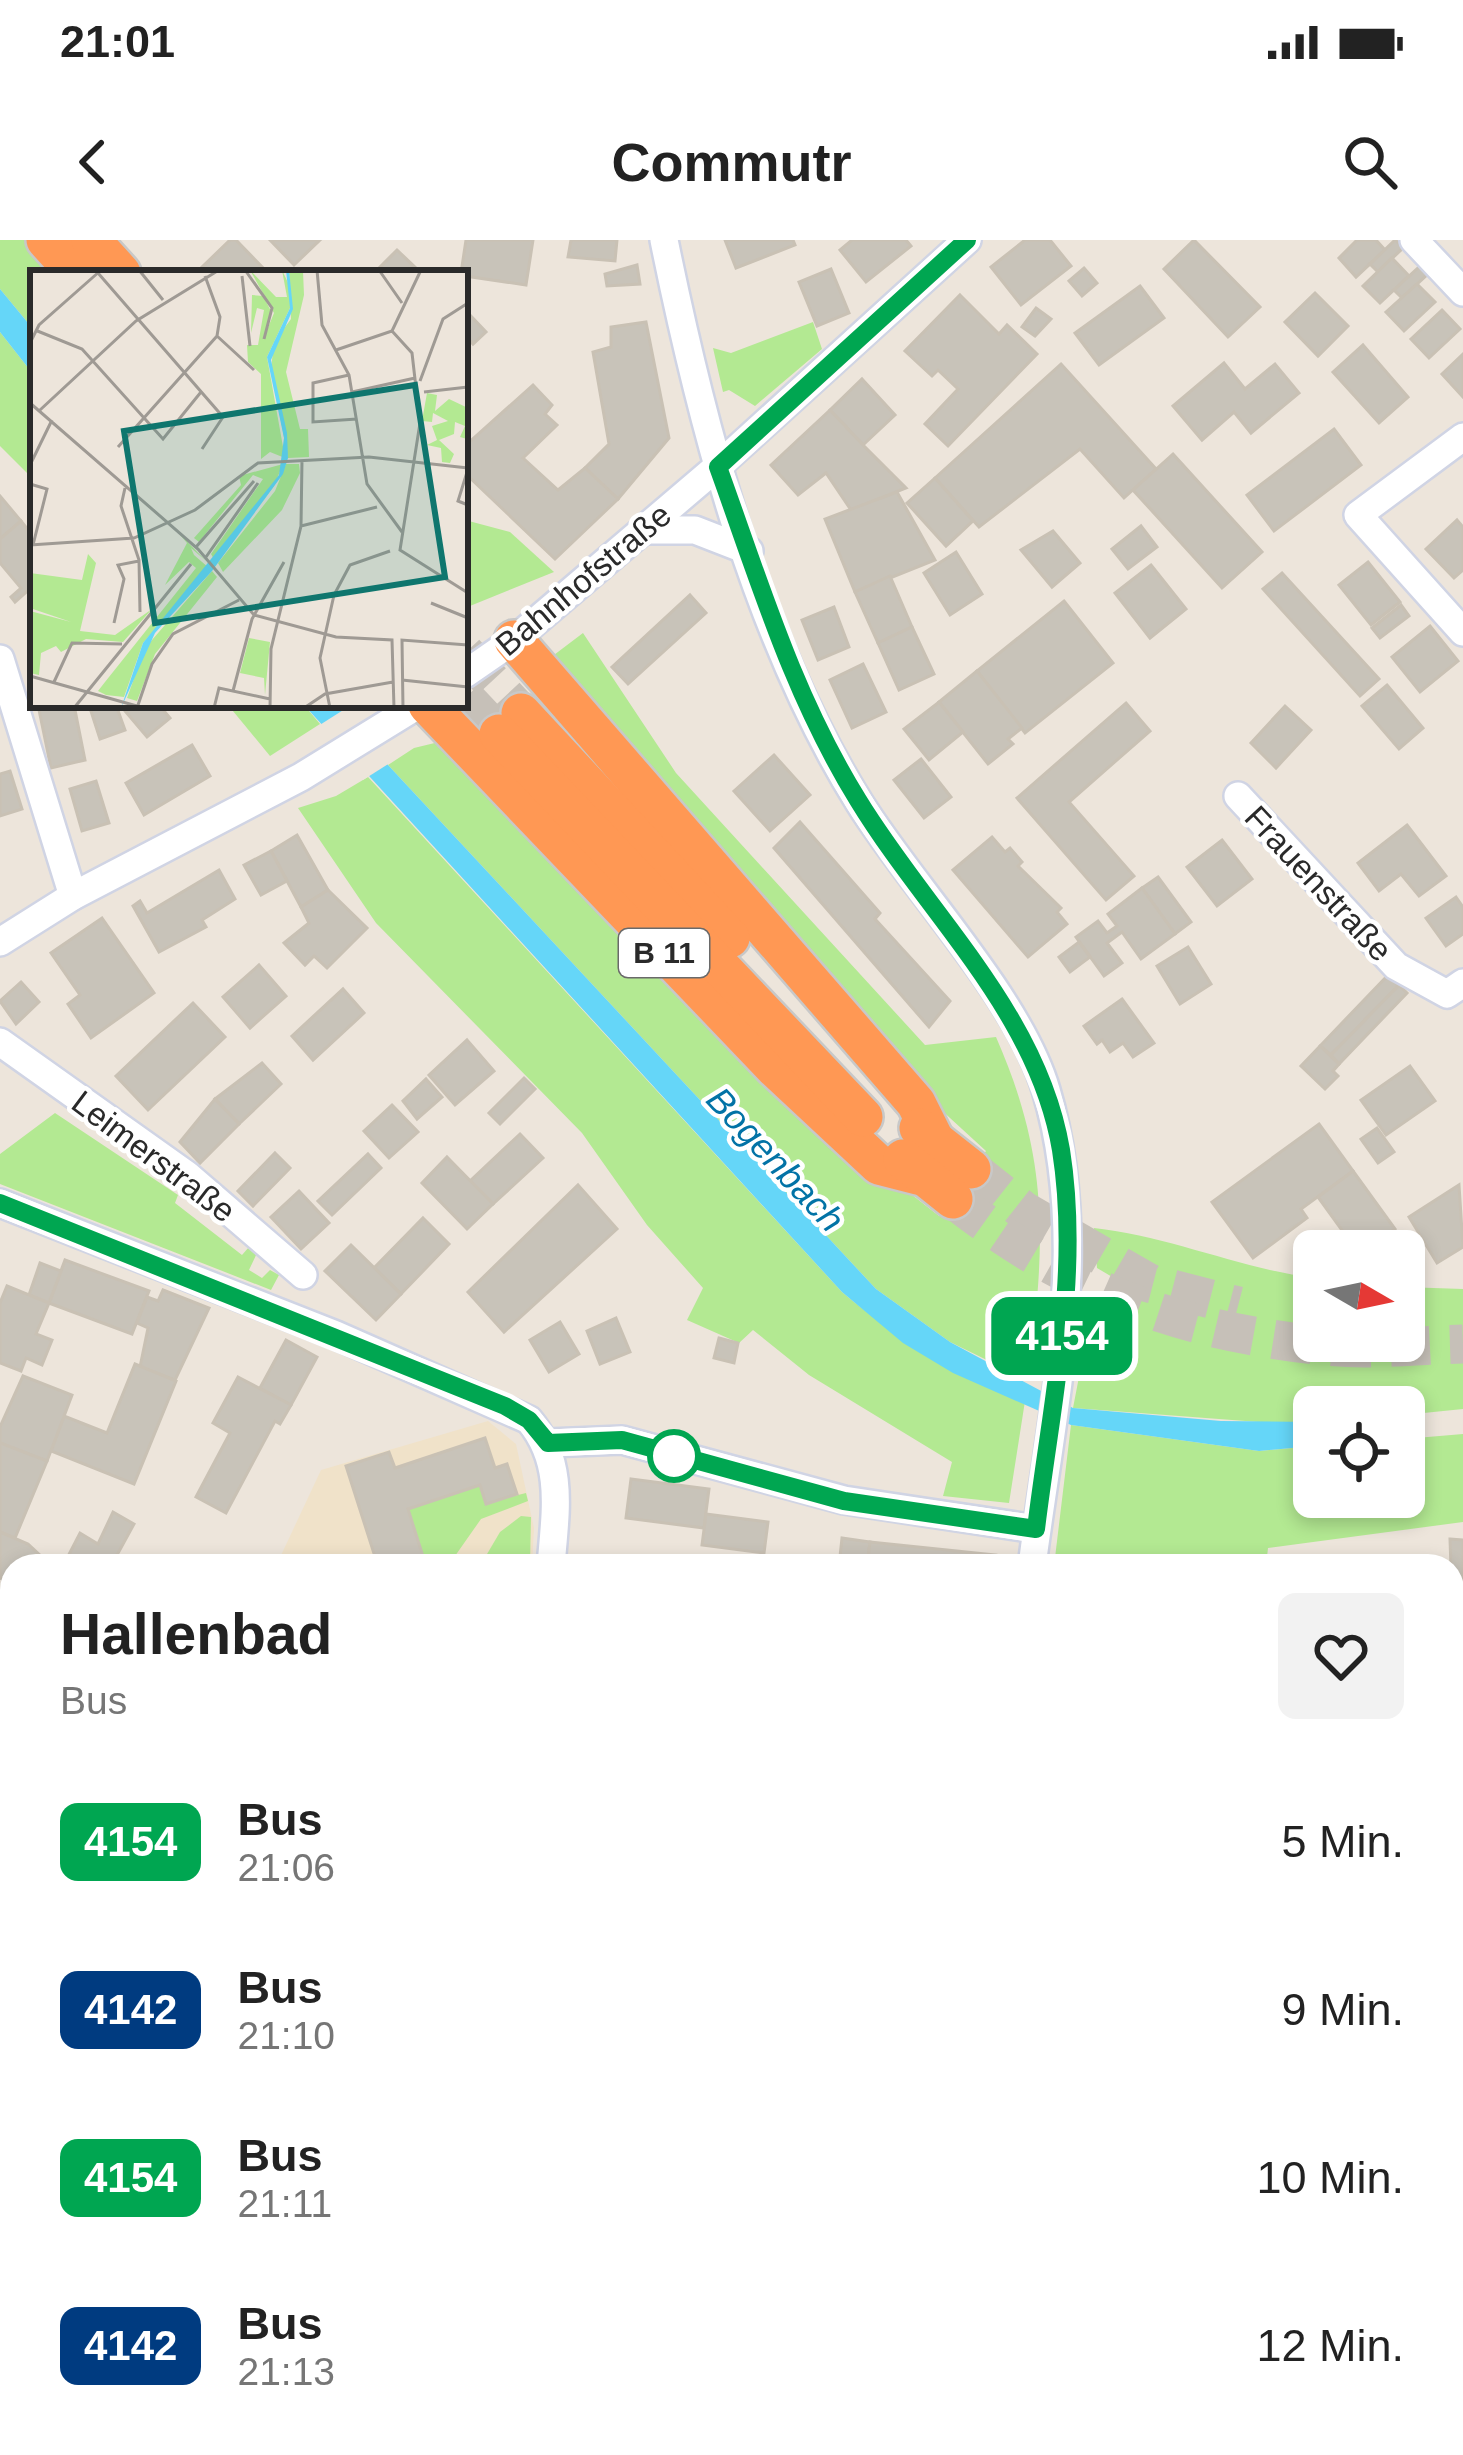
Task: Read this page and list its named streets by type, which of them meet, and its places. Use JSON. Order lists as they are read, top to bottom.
{
  "streets": {
    "highway": ["B 11"],
    "street": ["Bahnhofstraße", "Frauenstraße", "Leimerstraße"]
  },
  "crossings": [
    ["Bahnhofstraße", "B 11"]
  ],
  "water": ["Bogenbach"],
  "lines": ["bus line 4154"],
  "north": "right",
  "page": {
    "status": "21:01",
    "header": "Commutr",
    "on_map": "4154",
    "heading": ["Hallenbad", "Bus"],
    "list": [
      {
        "mark": "4154",
        "name": "Bus",
        "note": "21:06",
        "value": "5 Min."
      },
      {
        "mark": "4142",
        "name": "Bus",
        "note": "21:10",
        "value": "9 Min."
      },
      {
        "mark": "4154",
        "name": "Bus",
        "note": "21:11",
        "value": "10 Min."
      },
      {
        "mark": "4142",
        "name": "Bus",
        "note": "21:13",
        "value": "12 Min."
      }
    ]
  }
}
